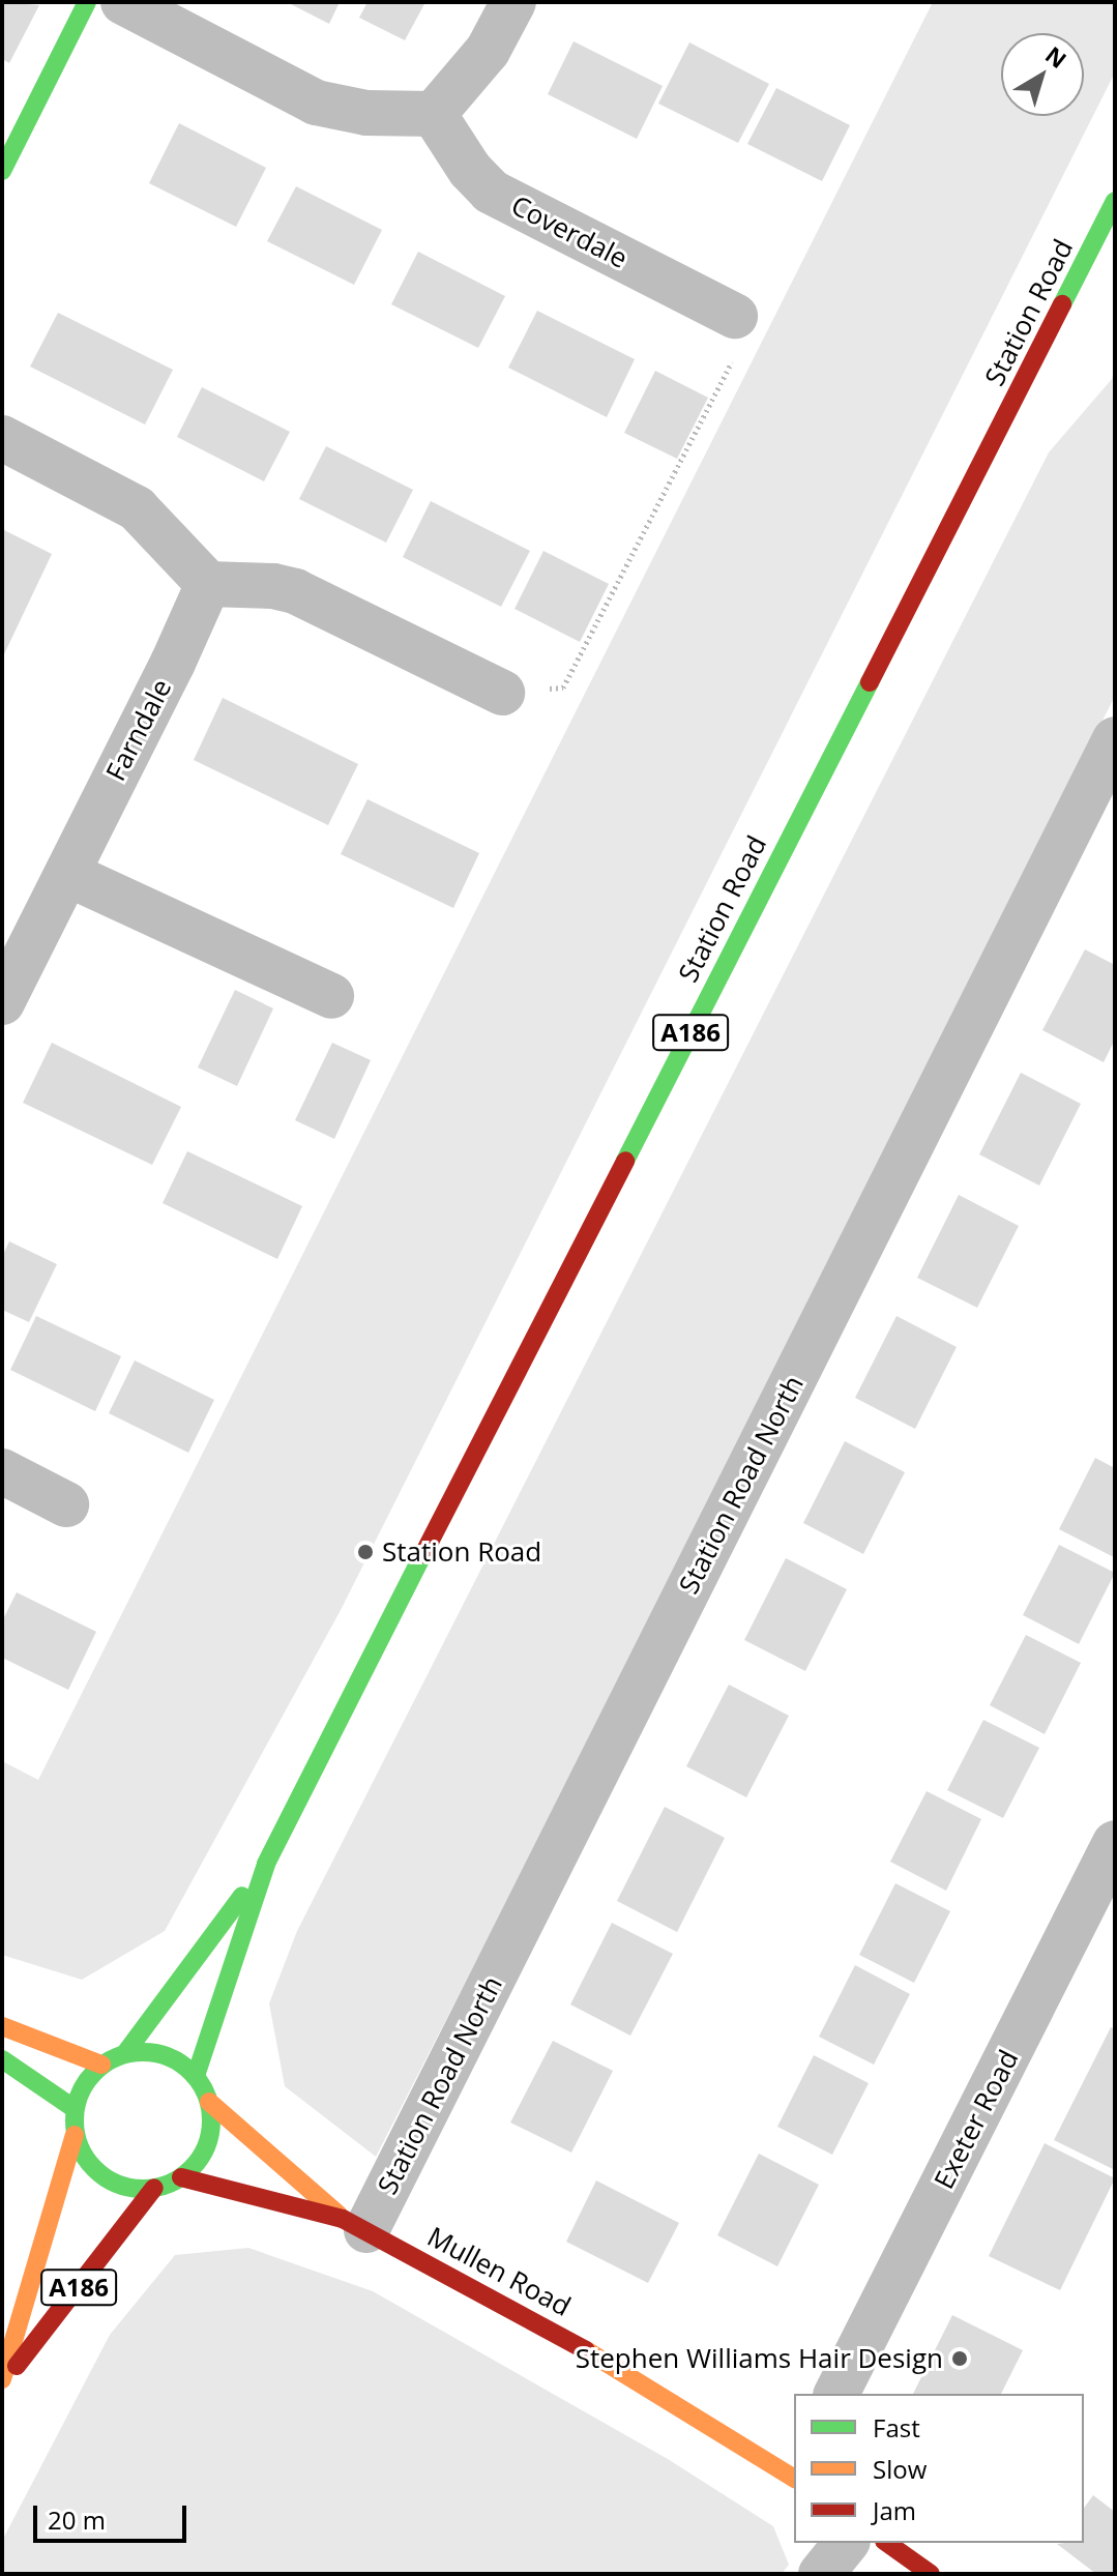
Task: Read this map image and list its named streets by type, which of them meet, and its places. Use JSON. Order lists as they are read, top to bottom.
{
  "streets": {
    "main road": ["Station Road", "A186", "Mullen Road"],
    "street": [
      "Coverdale",
      "Farndale",
      "Station Road North",
      "Exeter Road"
    ]
  },
  "crossings": [
    ["Station Road", "A186"],
    ["Station Road", "Mullen Road"],
    ["A186", "Mullen Road"],
    ["Station Road North", "Mullen Road"]
  ],
  "places": ["Station Road", "Stephen Williams Hair Design"],
  "legend": ["Fast", "Slow", "Jam"],
  "scale_bar": "20 m",
  "north": "top right"
}
